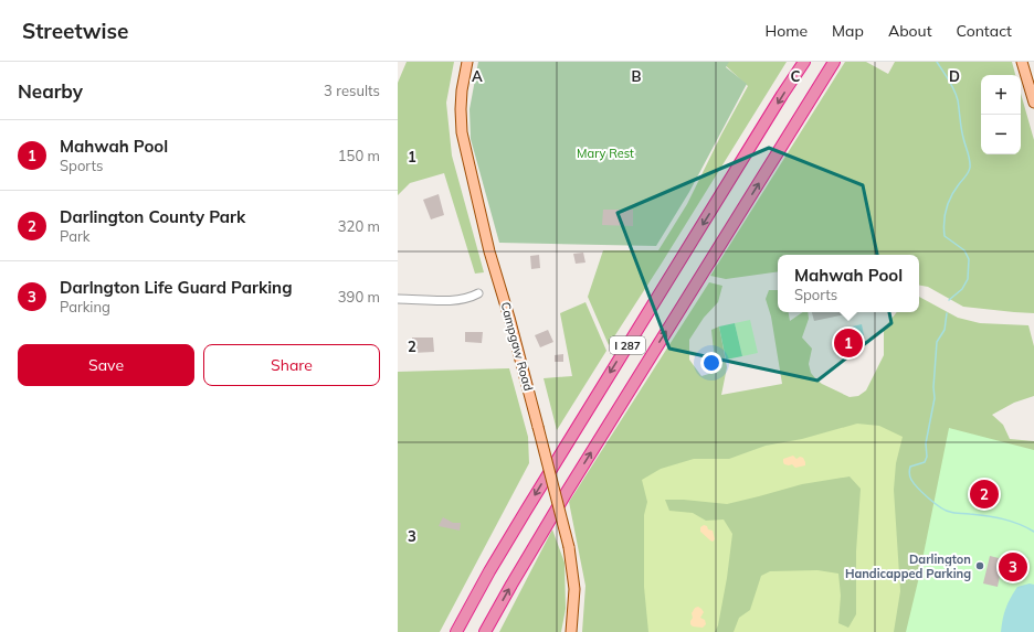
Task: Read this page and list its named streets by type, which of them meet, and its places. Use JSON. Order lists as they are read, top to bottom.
{
  "streets": {
    "highway": ["I 287"],
    "main road": ["Campgaw Road"]
  },
  "parks": ["Mary Rest"],
  "places": ["Darlington Handicapped Parking"],
  "page": {
    "header": "Streetwise",
    "nav": [
      "Home",
      "Map",
      "About",
      "Contact"
    ],
    "heading": ["Nearby", "3 results"],
    "map_buttons": ["+", "−"],
    "list": [
      {
        "mark": "1",
        "name": "Mahwah Pool",
        "note": "Sports",
        "value": "150 m"
      },
      {
        "mark": "2",
        "name": "Darlington County Park",
        "note": "Park",
        "value": "320 m"
      },
      {
        "mark": "3",
        "name": "Darlngton Life Guard Parking",
        "note": "Parking",
        "value": "390 m"
      }
    ],
    "popup": ["Mahwah Pool", "Sports"],
    "pins": ["1", "2", "3"],
    "buttons": ["Save", "Share"]
  },
  "grid": {
    "columns": [
      "A",
      "B",
      "C",
      "D"
    ],
    "rows": ["1", "2", "3"]
  }
}
